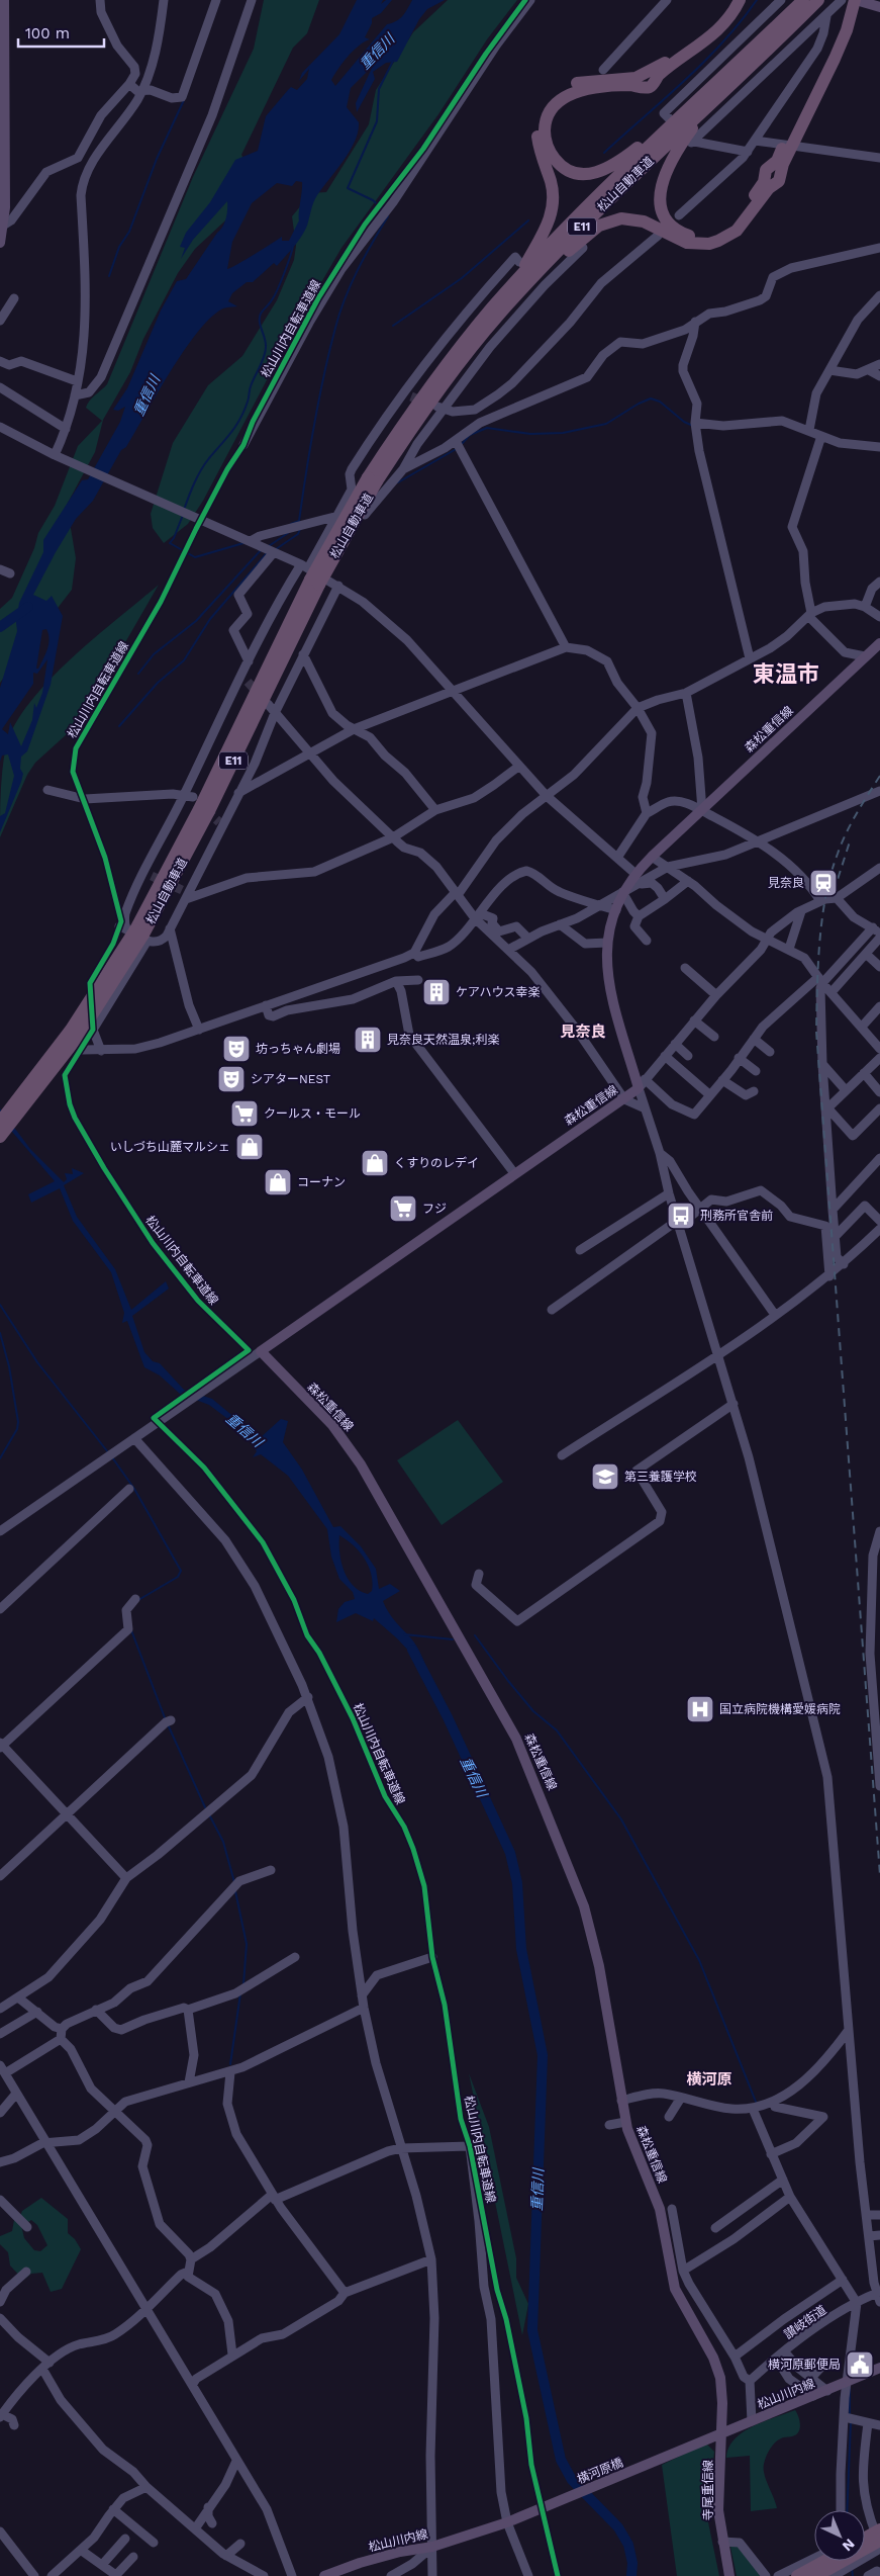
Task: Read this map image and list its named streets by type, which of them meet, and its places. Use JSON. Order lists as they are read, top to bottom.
{
  "streets": {
    "highway": ["松山自動車道", "E11"],
    "main road": [
      "森松重信線",
      "松山川内線",
      "横河原橋",
      "寺尾重信線"
    ],
    "street": ["讃岐街道"],
    "cycle path": ["松山川内自転車道線"]
  },
  "crossings": [
    ["森松重信線", "松山川内線"],
    ["森松重信線", "寺尾重信線"],
    ["松山川内線", "横河原橋"],
    ["松山川内線", "寺尾重信線"]
  ],
  "districts": ["東温市", "見奈良", "横河原"],
  "water": ["重信川"],
  "places": {
    "station": ["見奈良"],
    "building": ["ケアハウス幸楽", "見奈良天然温泉;利楽"],
    "theatre": ["坊っちゃん劇場", "シアターNEST"],
    "supermarket": ["クールス・モール", "フジ"],
    "shop": ["いしづち山麓マルシェ", "くすりのレデイ", "コーナン"],
    "bus stop": ["刑務所官舎前"],
    "school or university": ["第三養護学校"],
    "hospital": ["国立病院機構愛媛病院"],
    "public building": ["横河原郵便局"]
  },
  "scale_bar": "100 m",
  "north": "bottom right"
}
